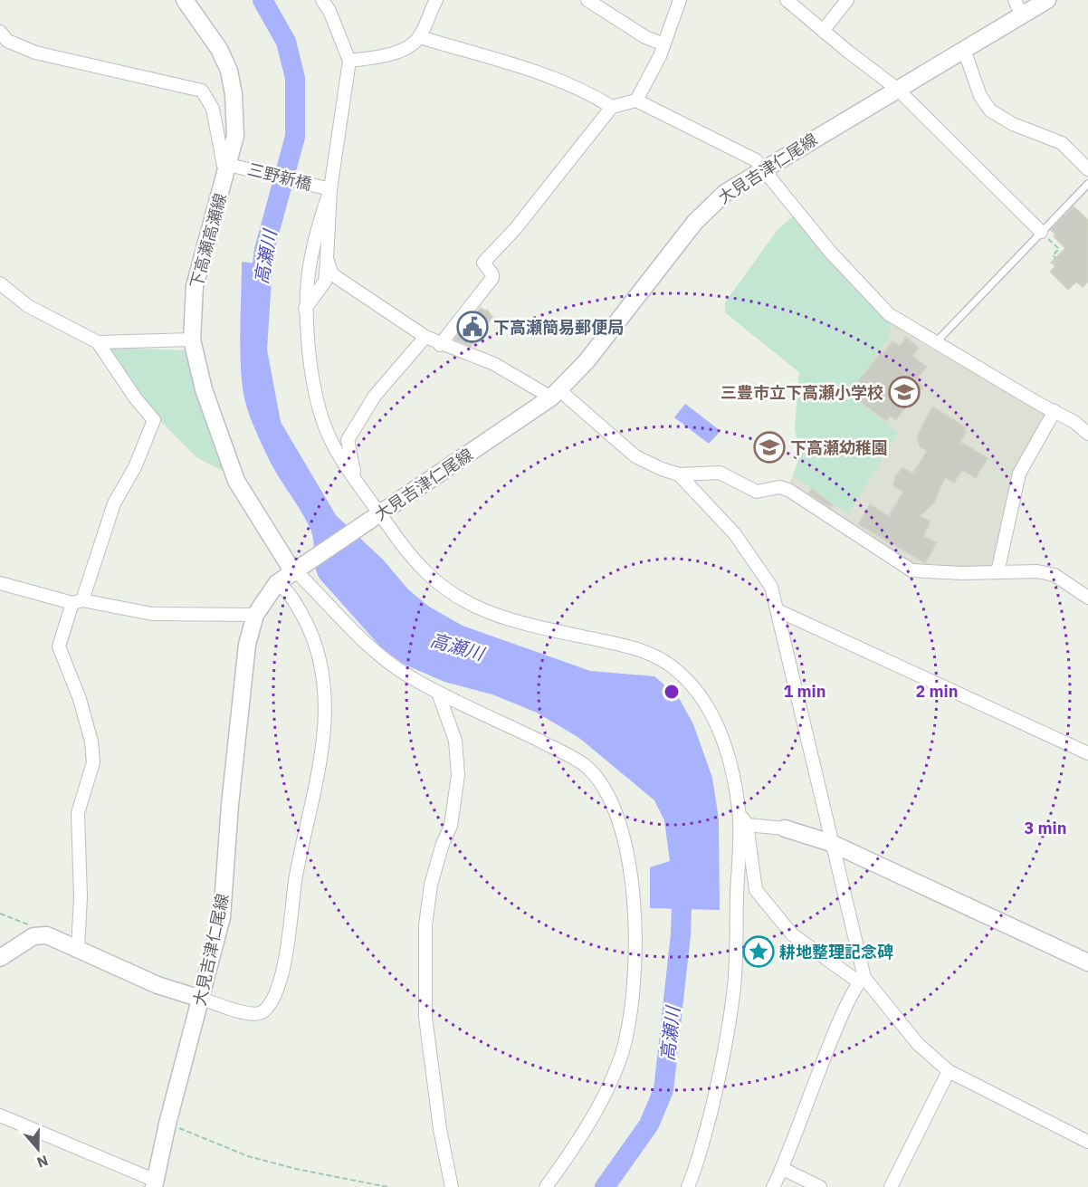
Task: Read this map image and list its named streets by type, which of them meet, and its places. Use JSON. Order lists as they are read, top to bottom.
{
  "streets": {
    "main road": ["大見吉津仁尾線", "下高瀬高瀬線"],
    "street": ["三野新橋"]
  },
  "crossings": [
    ["大見吉津仁尾線", "下高瀬高瀬線"],
    ["三野新橋", "下高瀬高瀬線"]
  ],
  "water": ["高瀬川"],
  "places": {
    "public building": ["下高瀬簡易郵便局"],
    "school or university": ["三豊市立下高瀬小学校", "下高瀬幼稚園"],
    "place": ["耕地整理記念碑"]
  },
  "north": "bottom",
  "rings": ["1 min", "2 min", "3 min"]
}
